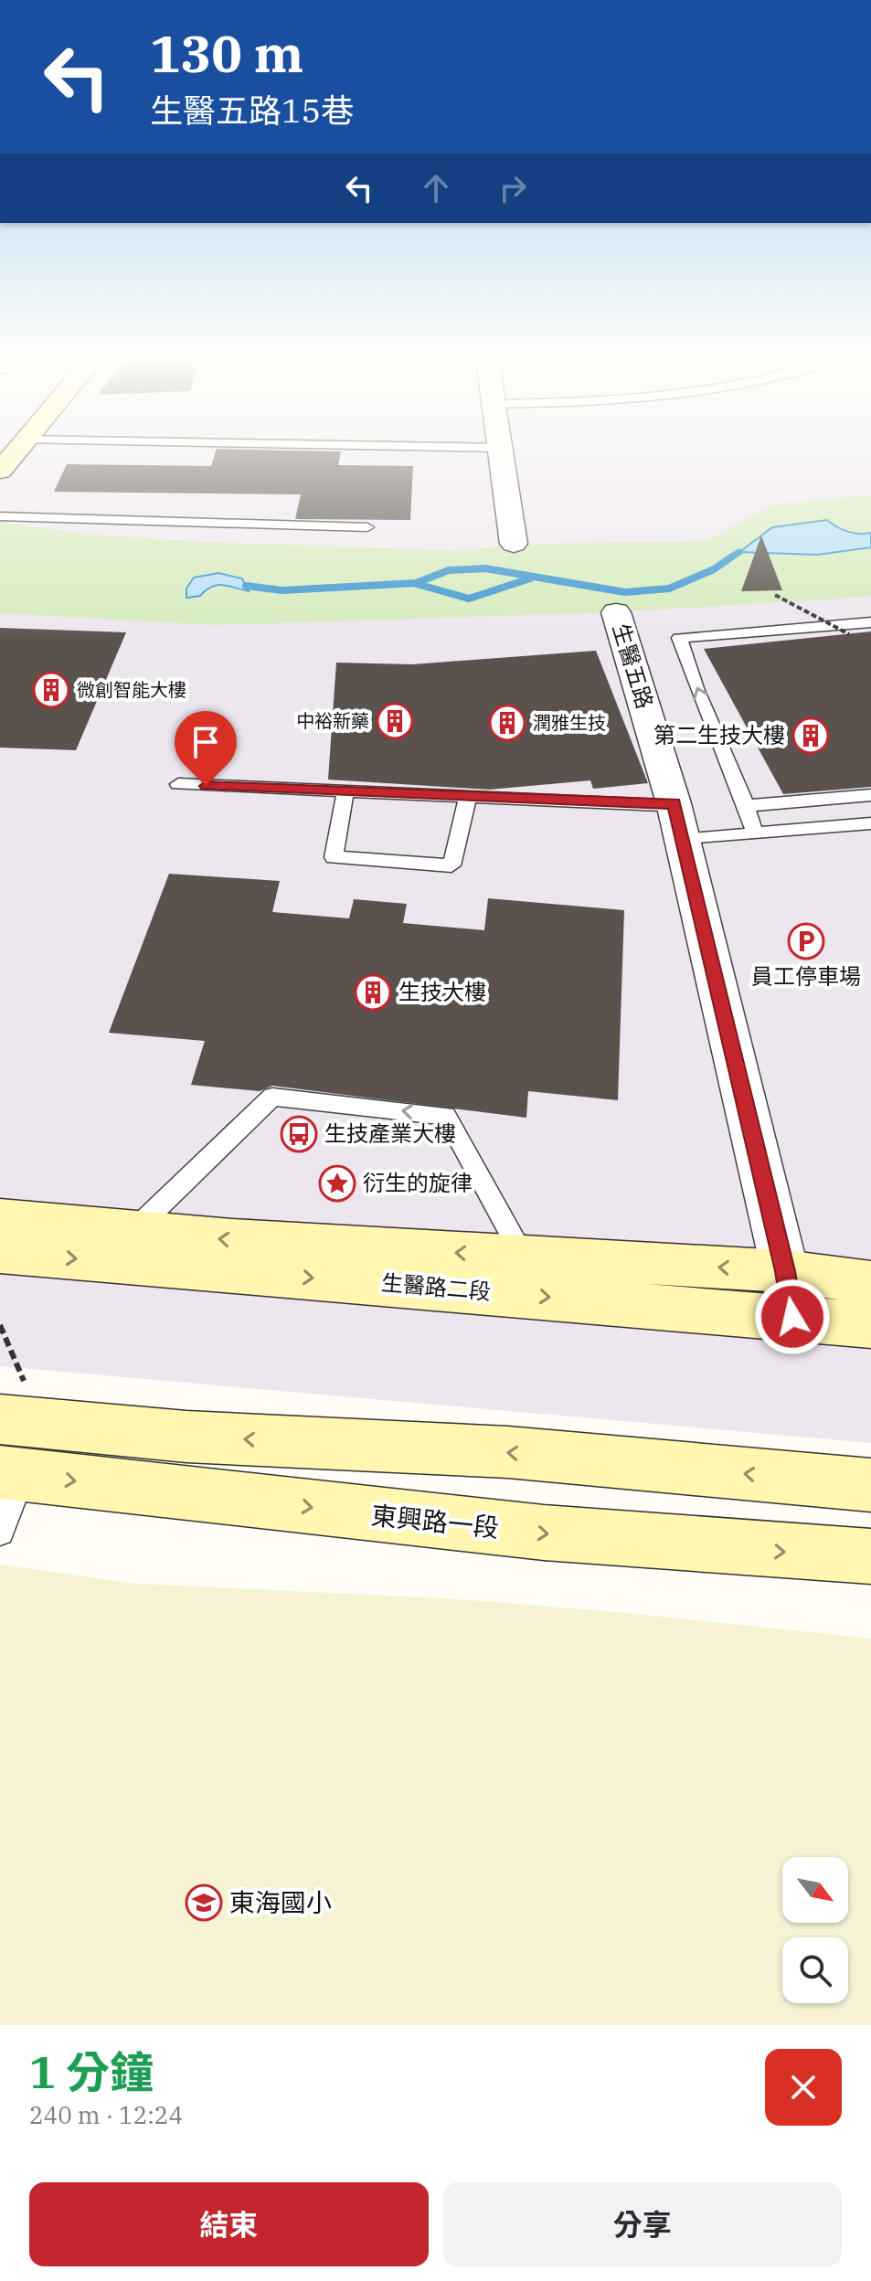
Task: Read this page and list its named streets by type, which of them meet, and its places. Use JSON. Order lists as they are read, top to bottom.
{
  "streets": {
    "street": ["生醫五路", "生醫路二段", "東興路一段"]
  },
  "crossings": [
    ["生醫五路", "生醫路二段"]
  ],
  "places": {
    "building": [
      "微創智能大樓",
      "中裕新藥",
      "潤雅生技",
      "第二生技大樓",
      "生技大樓"
    ],
    "parking": ["員工停車場"],
    "bus stop": ["生技產業大樓"],
    "place": ["衍生的旋律"],
    "school or university": ["東海國小"]
  },
  "north": "bottom right",
  "page": {
    "turn": ["130 m", "生醫五路15巷"],
    "heading": ["1 分鐘", "240 m · 12:24"],
    "buttons": ["結束", "分享"]
  }
}
